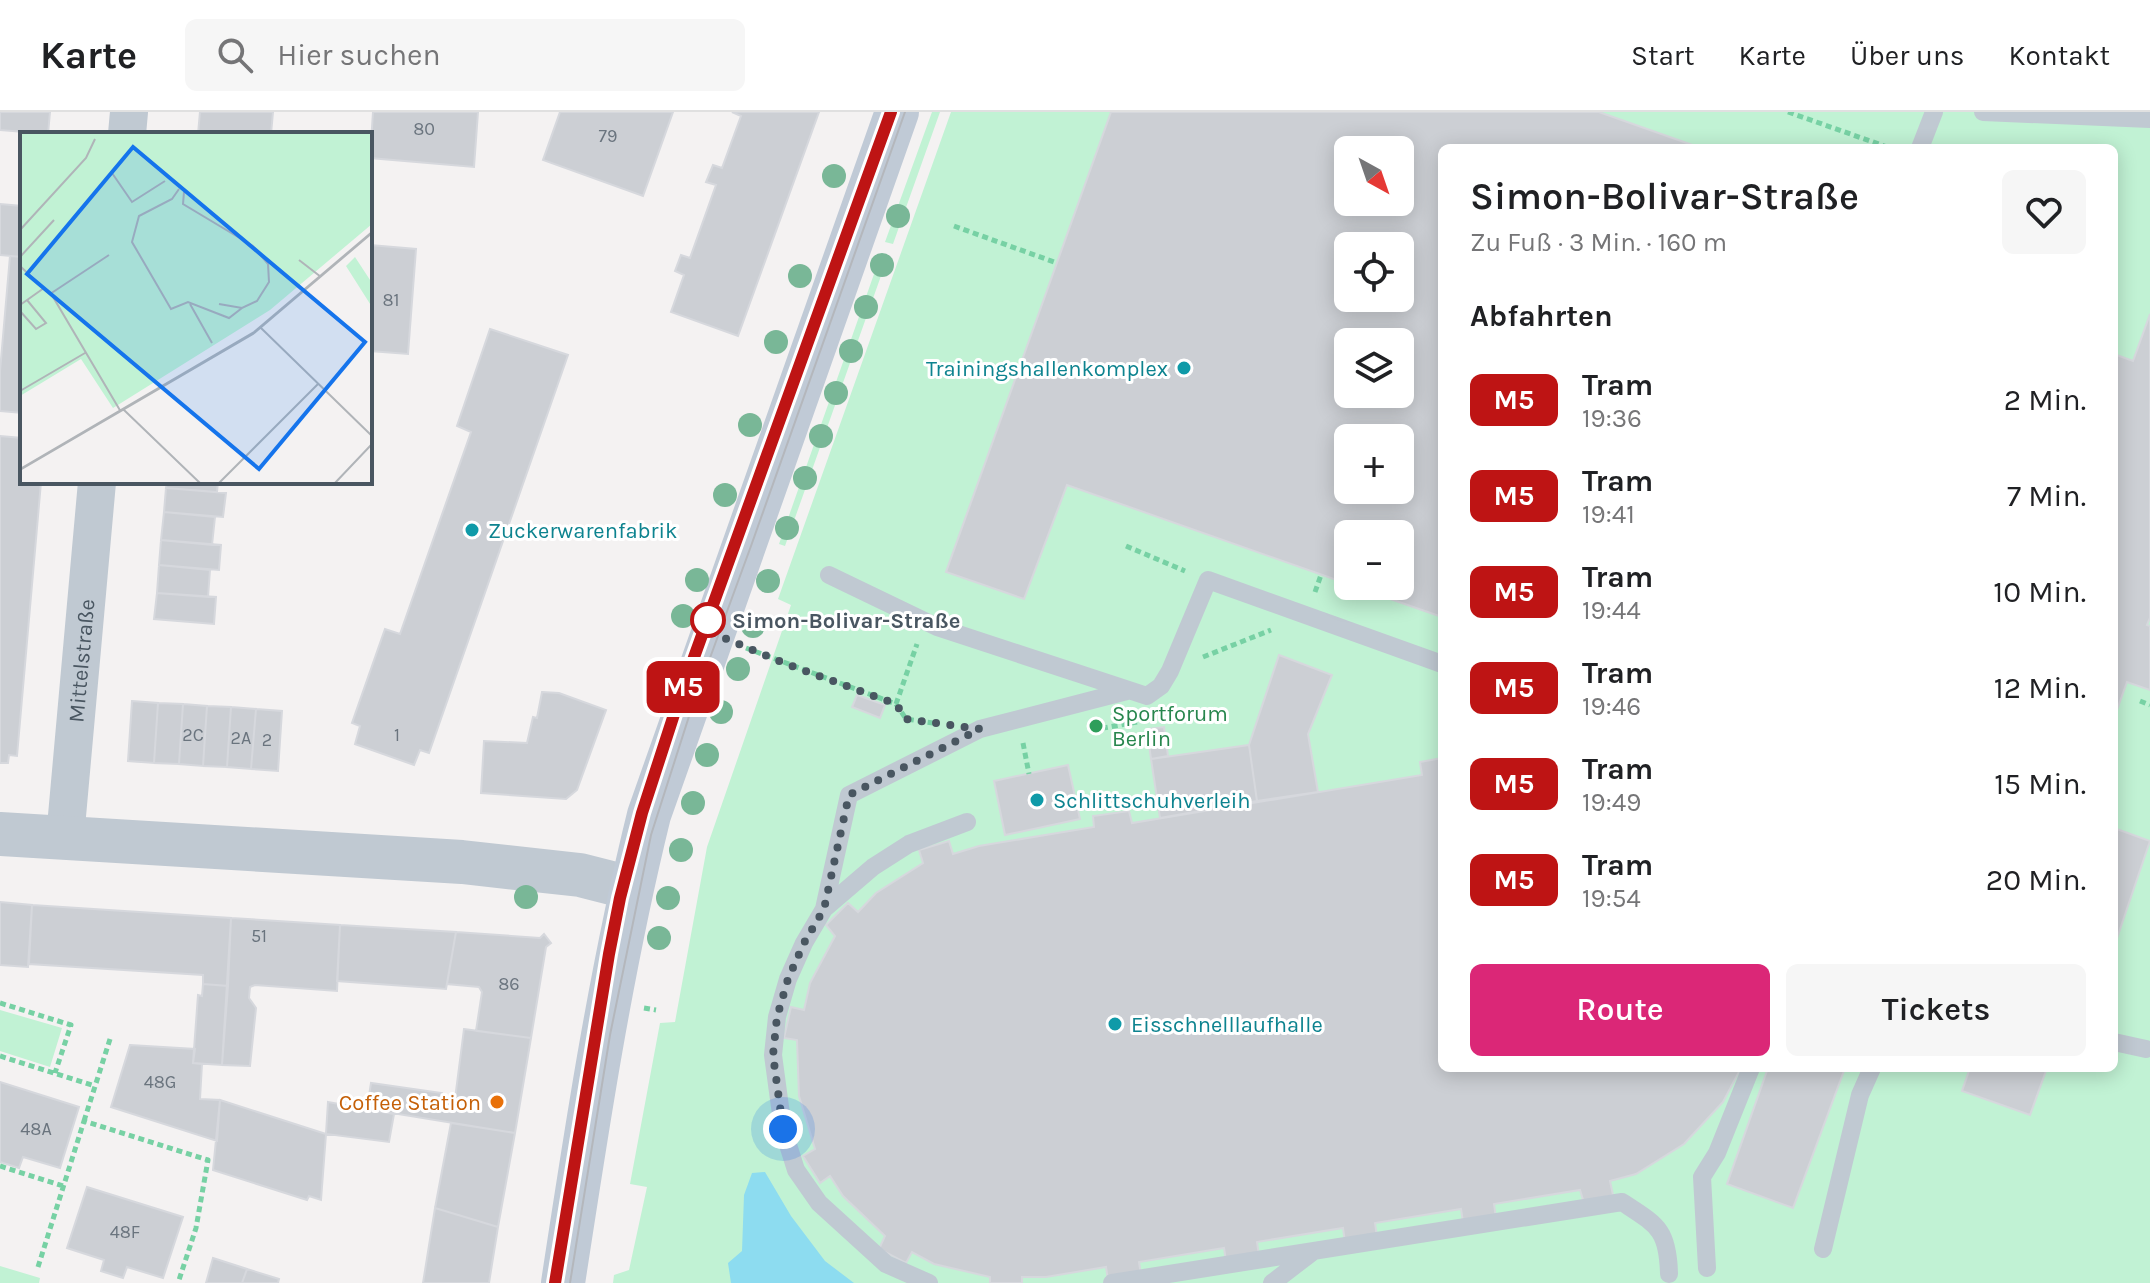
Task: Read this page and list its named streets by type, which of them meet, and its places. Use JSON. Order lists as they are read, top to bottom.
{
  "streets": {
    "street": ["Mittelstraße"]
  },
  "places": [
    "Trainingshallenkomplex",
    "Zuckerwarenfabrik",
    "Simon-Bolivar-Straße",
    "Sportforum Berlin",
    "Schlittschuhverleih",
    "Eisschnelllaufhalle",
    "Coffee Station"
  ],
  "lines": ["tram line M5"],
  "house_numbers": [
    "80",
    "79",
    "81",
    "2C",
    "1",
    "2A",
    "2",
    "51",
    "86",
    "48G",
    "48A",
    "48F"
  ],
  "north": "bottom right",
  "page": {
    "header": "Karte",
    "search": "Hier suchen",
    "nav": [
      "Start",
      "Karte",
      "Über uns",
      "Kontakt"
    ],
    "on_map": "M5",
    "map_buttons": ["+", "−"],
    "heading": [
      ["Simon-Bolivar-Straße", "Zu Fuß · 3 Min. · 160 m"],
      "Abfahrten"
    ],
    "list": [
      {
        "mark": "M5",
        "name": "Tram",
        "note": "19:36",
        "value": "2 Min."
      },
      {
        "mark": "M5",
        "name": "Tram",
        "note": "19:41",
        "value": "7 Min."
      },
      {
        "mark": "M5",
        "name": "Tram",
        "note": "19:44",
        "value": "10 Min."
      },
      {
        "mark": "M5",
        "name": "Tram",
        "note": "19:46",
        "value": "12 Min."
      },
      {
        "mark": "M5",
        "name": "Tram",
        "note": "19:49",
        "value": "15 Min."
      },
      {
        "mark": "M5",
        "name": "Tram",
        "note": "19:54",
        "value": "20 Min."
      }
    ],
    "buttons": ["Route", "Tickets"]
  }
}
